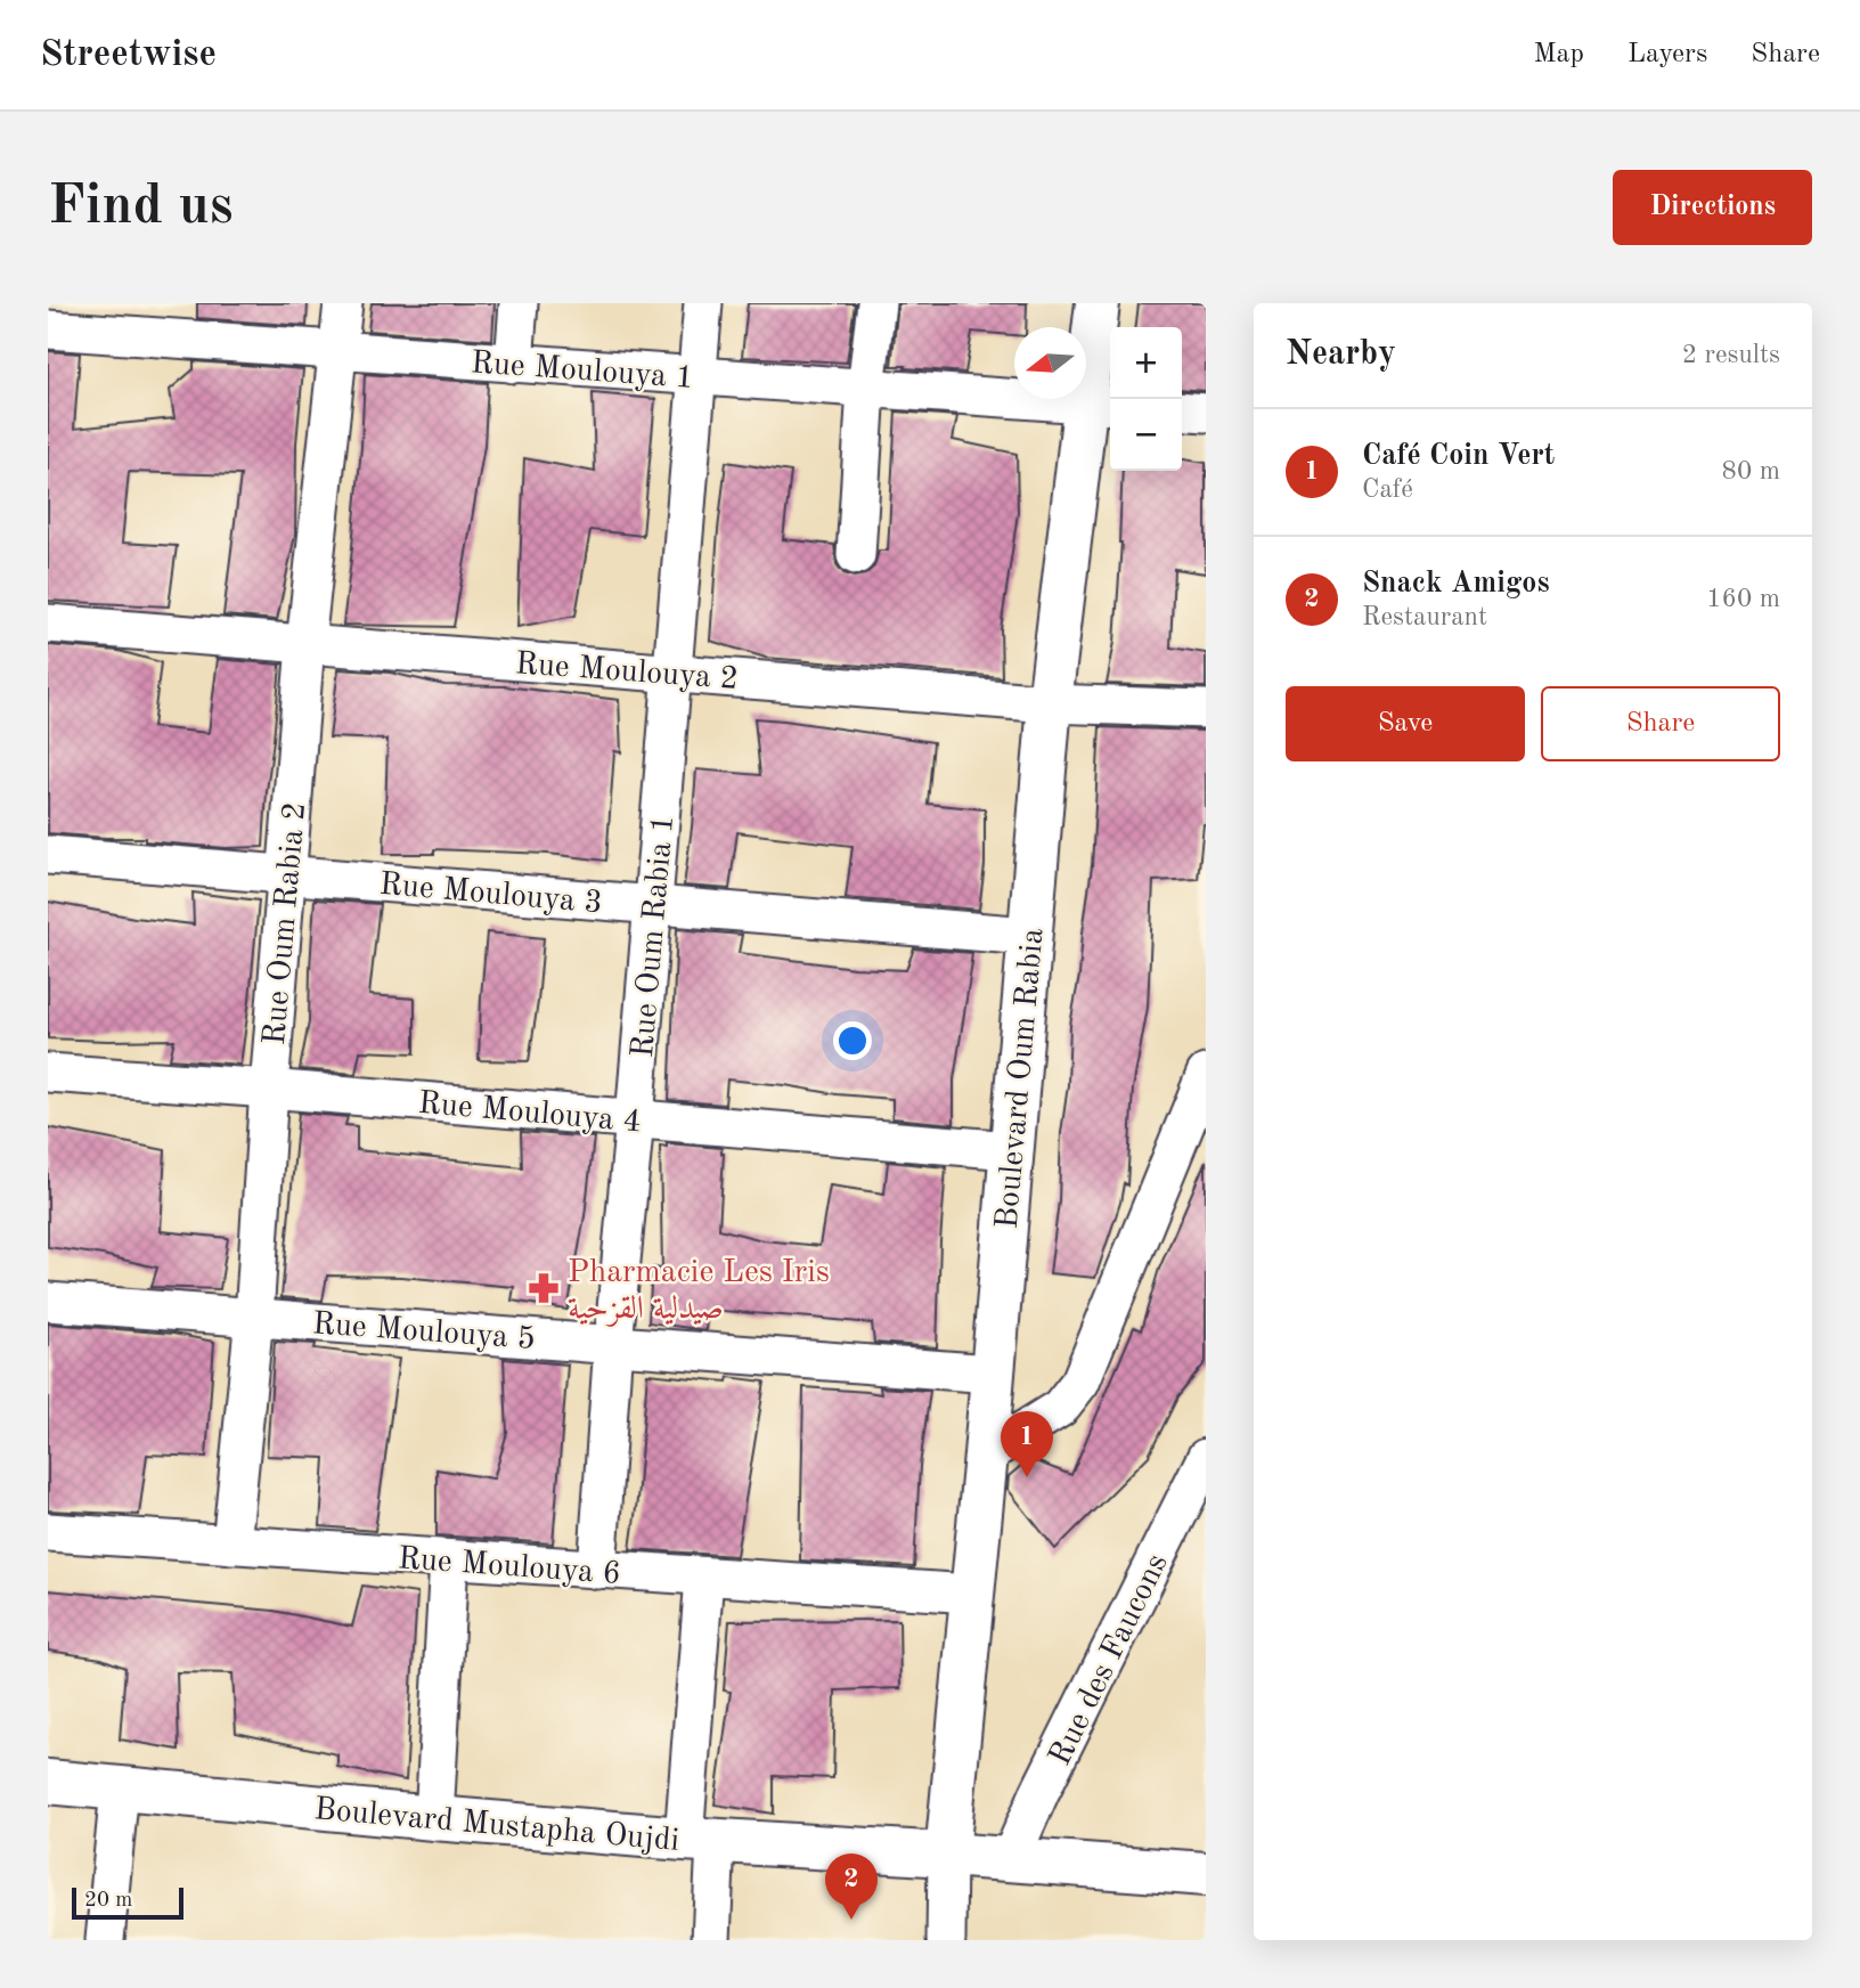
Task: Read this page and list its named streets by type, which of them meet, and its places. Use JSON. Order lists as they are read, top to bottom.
{
  "streets": {
    "street": [
      "Rue Moulouya 1",
      "Rue Moulouya 2",
      "Rue Moulouya 3",
      "Rue Oum Rabia 2",
      "Rue Oum Rabia 1",
      "Boulevard Oum Rabia",
      "Rue Moulouya 4",
      "Rue Moulouya 5",
      "Rue Moulouya 6",
      "Rue des Faucons",
      "Boulevard Mustapha Oujdi"
    ]
  },
  "crossings": [
    ["Rue Moulouya 1", "Rue Oum Rabia 2"],
    ["Rue Moulouya 1", "Rue Oum Rabia 1"],
    ["Rue Moulouya 1", "Boulevard Oum Rabia"],
    ["Rue Moulouya 2", "Rue Oum Rabia 2"],
    ["Rue Moulouya 2", "Rue Oum Rabia 1"],
    ["Rue Moulouya 2", "Boulevard Oum Rabia"],
    ["Rue Moulouya 3", "Rue Oum Rabia 2"],
    ["Rue Moulouya 3", "Rue Oum Rabia 1"],
    ["Rue Moulouya 3", "Boulevard Oum Rabia"],
    ["Rue Oum Rabia 2", "Rue Moulouya 4"],
    ["Rue Oum Rabia 2", "Rue Moulouya 5"],
    ["Rue Oum Rabia 2", "Rue Moulouya 6"],
    ["Rue Oum Rabia 1", "Rue Moulouya 4"],
    ["Rue Oum Rabia 1", "Rue Moulouya 5"],
    ["Rue Oum Rabia 1", "Rue Moulouya 6"],
    ["Boulevard Oum Rabia", "Rue Moulouya 4"],
    ["Boulevard Oum Rabia", "Rue Moulouya 5"],
    ["Boulevard Oum Rabia", "Rue Moulouya 6"],
    ["Boulevard Oum Rabia", "Boulevard Mustapha Oujdi"],
    ["Rue des Faucons", "Boulevard Mustapha Oujdi"]
  ],
  "places": {
    "pharmacy": ["Pharmacie Les Iris صيدلية القزحية"]
  },
  "scale_bar": "20 m",
  "north": "left",
  "page": {
    "header": "Streetwise",
    "nav": ["Map", "Layers", "Share"],
    "buttons": [
      "Directions",
      ["Save", "Share"]
    ],
    "title": "Find us",
    "heading": ["Nearby", "2 results"],
    "map_buttons": ["+", "−"],
    "list": [
      {
        "mark": "1",
        "name": "Café Coin Vert",
        "note": "Café",
        "value": "80 m"
      },
      {
        "mark": "2",
        "name": "Snack Amigos",
        "note": "Restaurant",
        "value": "160 m"
      }
    ],
    "pins": ["1", "2"],
    "scale": "20 m"
  }
}
